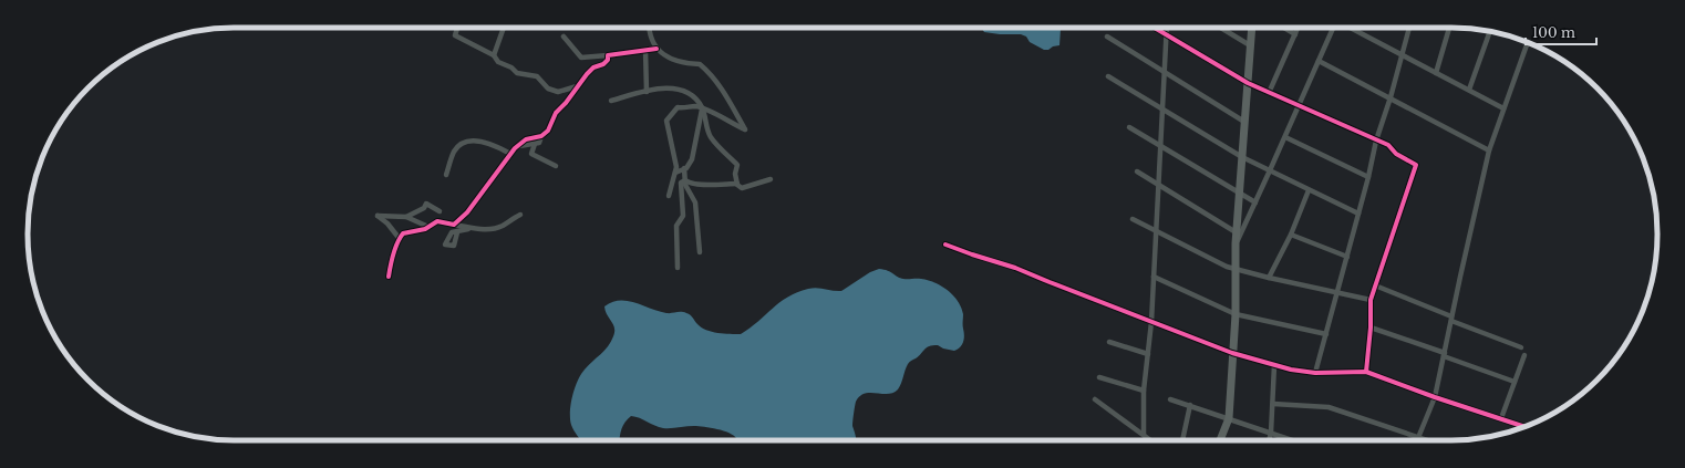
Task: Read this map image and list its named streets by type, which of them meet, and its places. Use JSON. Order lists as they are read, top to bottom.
{
  "scale_bar": "100 m"
}
